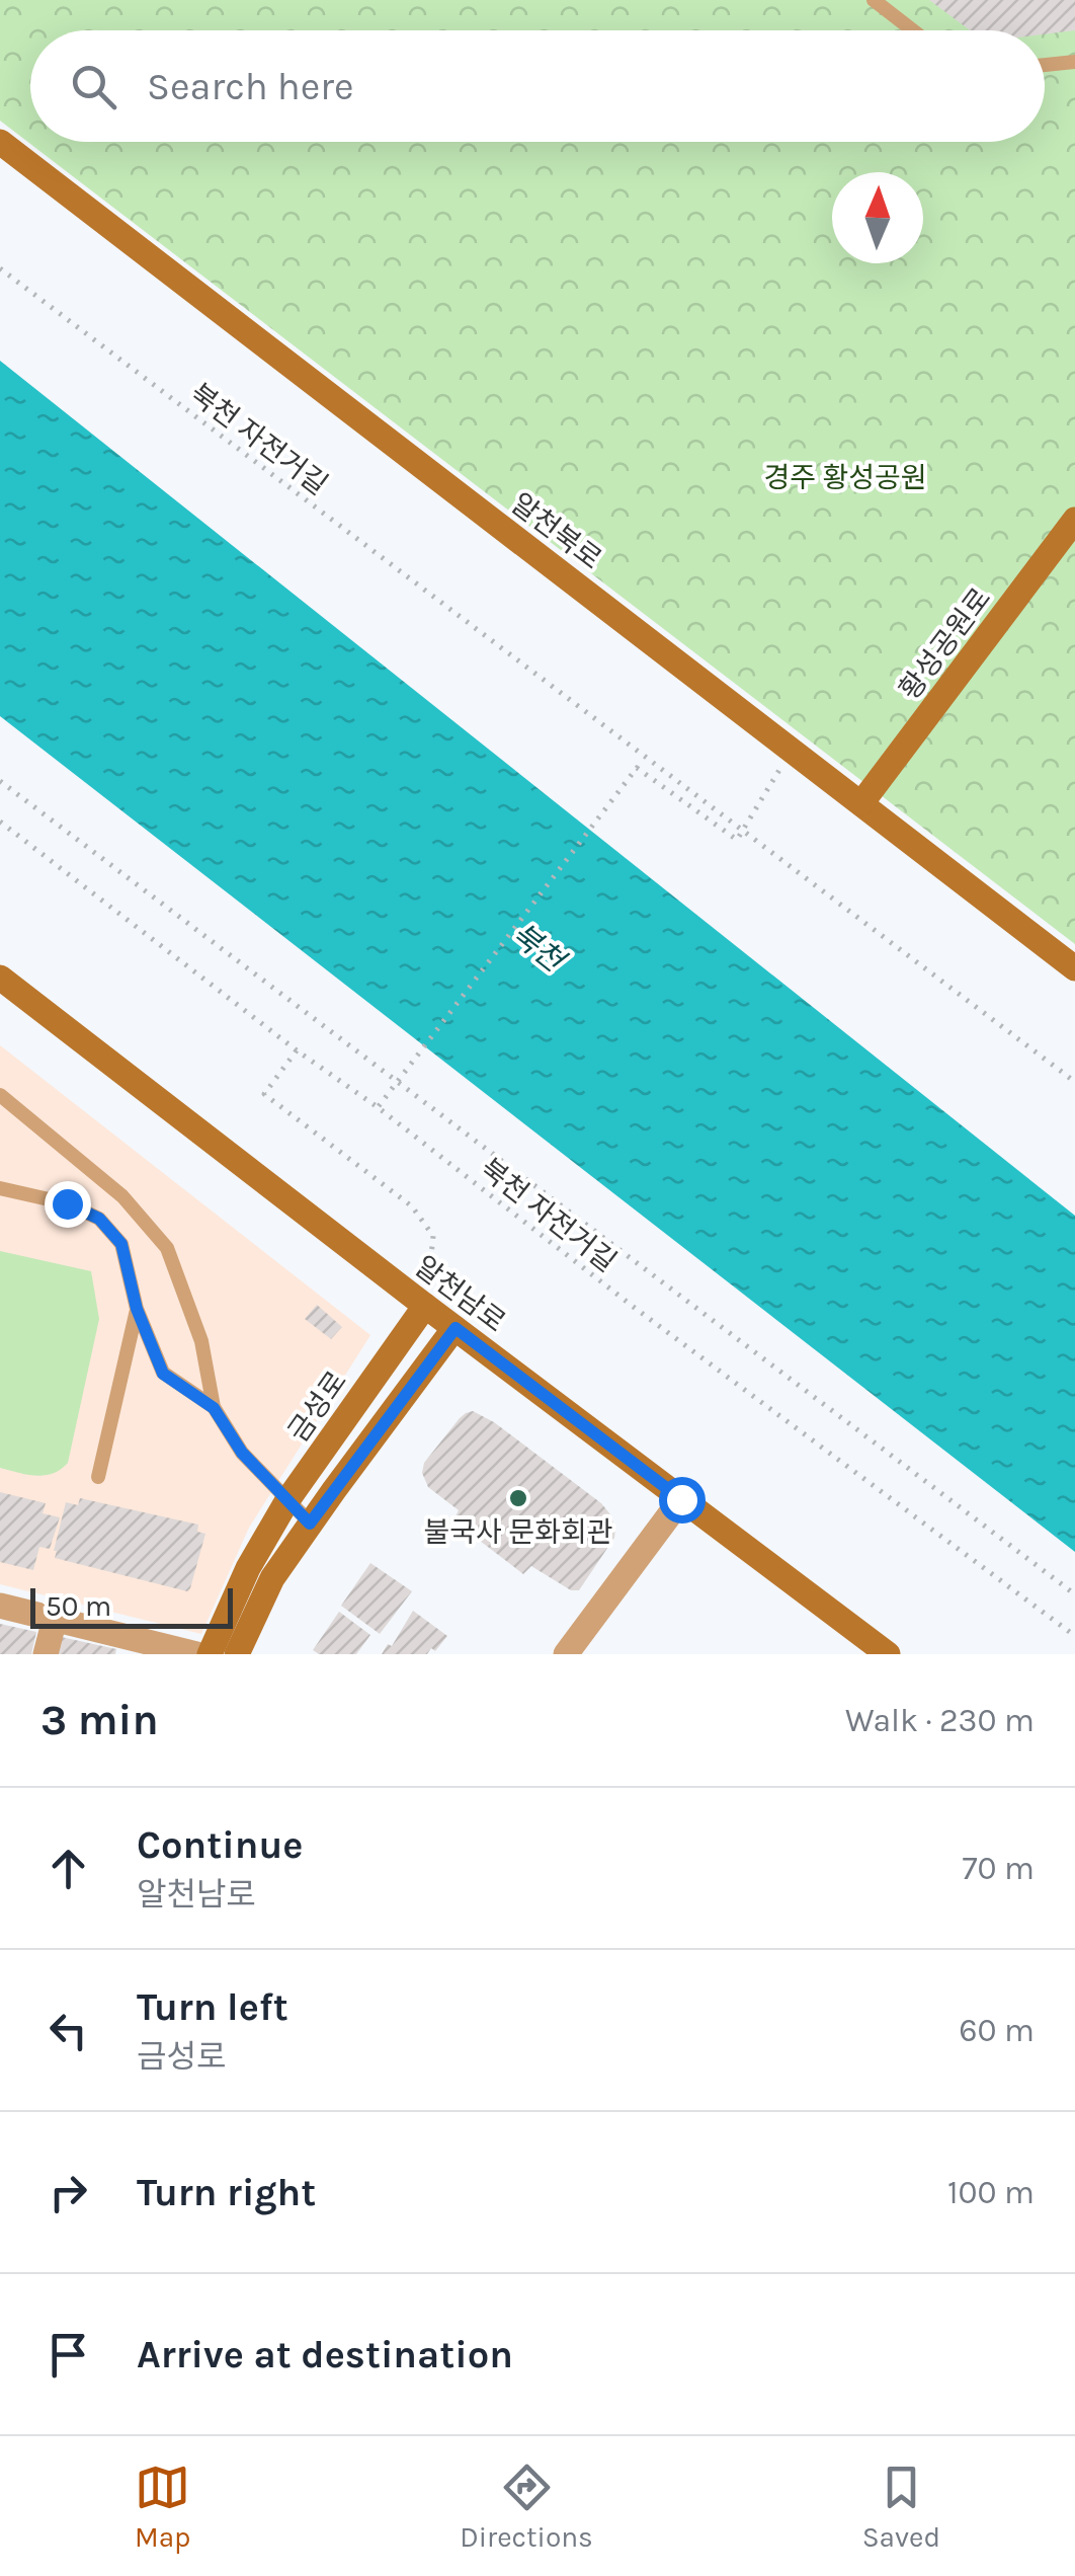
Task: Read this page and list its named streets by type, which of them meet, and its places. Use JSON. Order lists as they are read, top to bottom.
{
  "streets": {
    "street": [
      "알천북로",
      "황성공원로",
      "알천남로",
      "금성로"
    ],
    "path": ["북천 자전거길"]
  },
  "crossings": [
    ["알천북로", "황성공원로"],
    ["알천남로", "금성로"]
  ],
  "water": ["북천"],
  "parks": ["경주 황성공원"],
  "places": ["불국사 문화회관"],
  "scale_bar": "50 m",
  "north": "top",
  "page": {
    "search": "Search here",
    "scale": "50 m",
    "heading": ["3 min", "Walk · 230 m"],
    "list": [
      ["Continue", "알천남로", "70 m"],
      ["Turn left", "금성로", "60 m"],
      ["Turn right", "100 m"],
      "Arrive at destination"
    ],
    "nav": ["Map", "Directions", "Saved"]
  }
}
